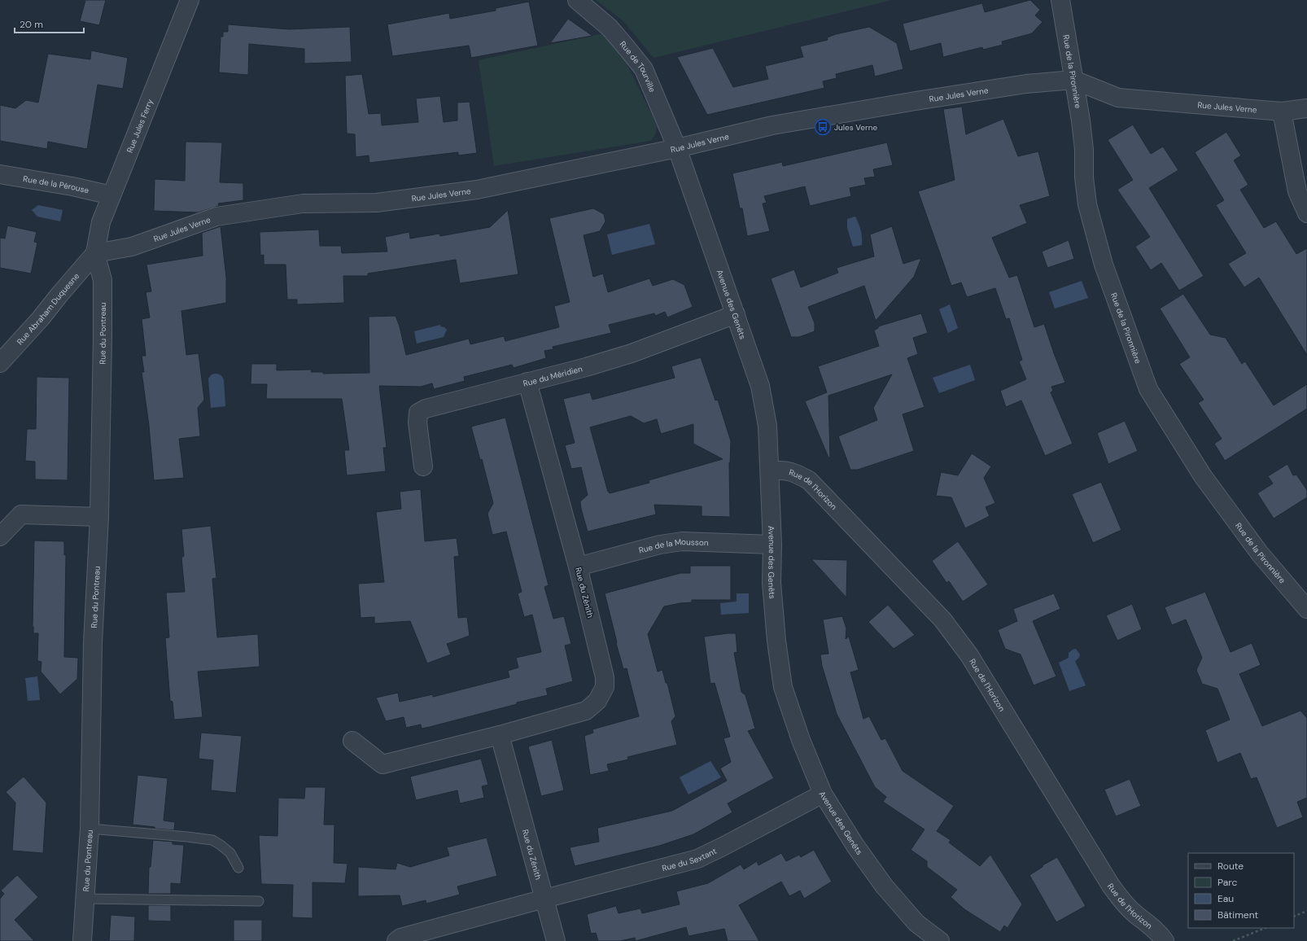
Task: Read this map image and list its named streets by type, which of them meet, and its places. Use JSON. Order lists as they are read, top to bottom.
{
  "streets": {
    "street": [
      "Rue de Tourville",
      "Rue de la Pironnière",
      "Rue Jules Verne",
      "Rue Jules Ferry",
      "Rue de la Pérouse",
      "Avenue des Genêts",
      "Rue Abraham Duquesne",
      "Rue du Pontreau",
      "Rue du Méridien",
      "Rue de l'Horizon",
      "Rue de la Mousson",
      "Rue du Zénith",
      "Rue du Sextant"
    ]
  },
  "crossings": [
    ["Rue de Tourville", "Rue Jules Verne"],
    ["Rue de Tourville", "Avenue des Genêts"],
    ["Rue de la Pironnière", "Rue Jules Verne"],
    ["Rue Jules Verne", "Rue Jules Ferry"],
    ["Rue Jules Verne", "Avenue des Genêts"],
    ["Rue Jules Verne", "Rue Abraham Duquesne"],
    ["Rue Jules Verne", "Rue du Pontreau"],
    ["Rue Jules Ferry", "Rue de la Pérouse"],
    ["Rue Jules Ferry", "Rue Abraham Duquesne"],
    ["Rue Jules Ferry", "Rue du Pontreau"],
    ["Avenue des Genêts", "Rue du Méridien"],
    ["Avenue des Genêts", "Rue de l'Horizon"],
    ["Avenue des Genêts", "Rue de la Mousson"],
    ["Avenue des Genêts", "Rue du Sextant"],
    ["Rue Abraham Duquesne", "Rue du Pontreau"],
    ["Rue du Méridien", "Rue du Zénith"],
    ["Rue de la Mousson", "Rue du Zénith"],
    ["Rue du Zénith", "Rue du Sextant"]
  ],
  "places": {
    "bus stop": ["Jules Verne"]
  },
  "legend": [
    "Route",
    "Parc",
    "Eau",
    "Bâtiment"
  ],
  "scale_bar": "20 m"
}
